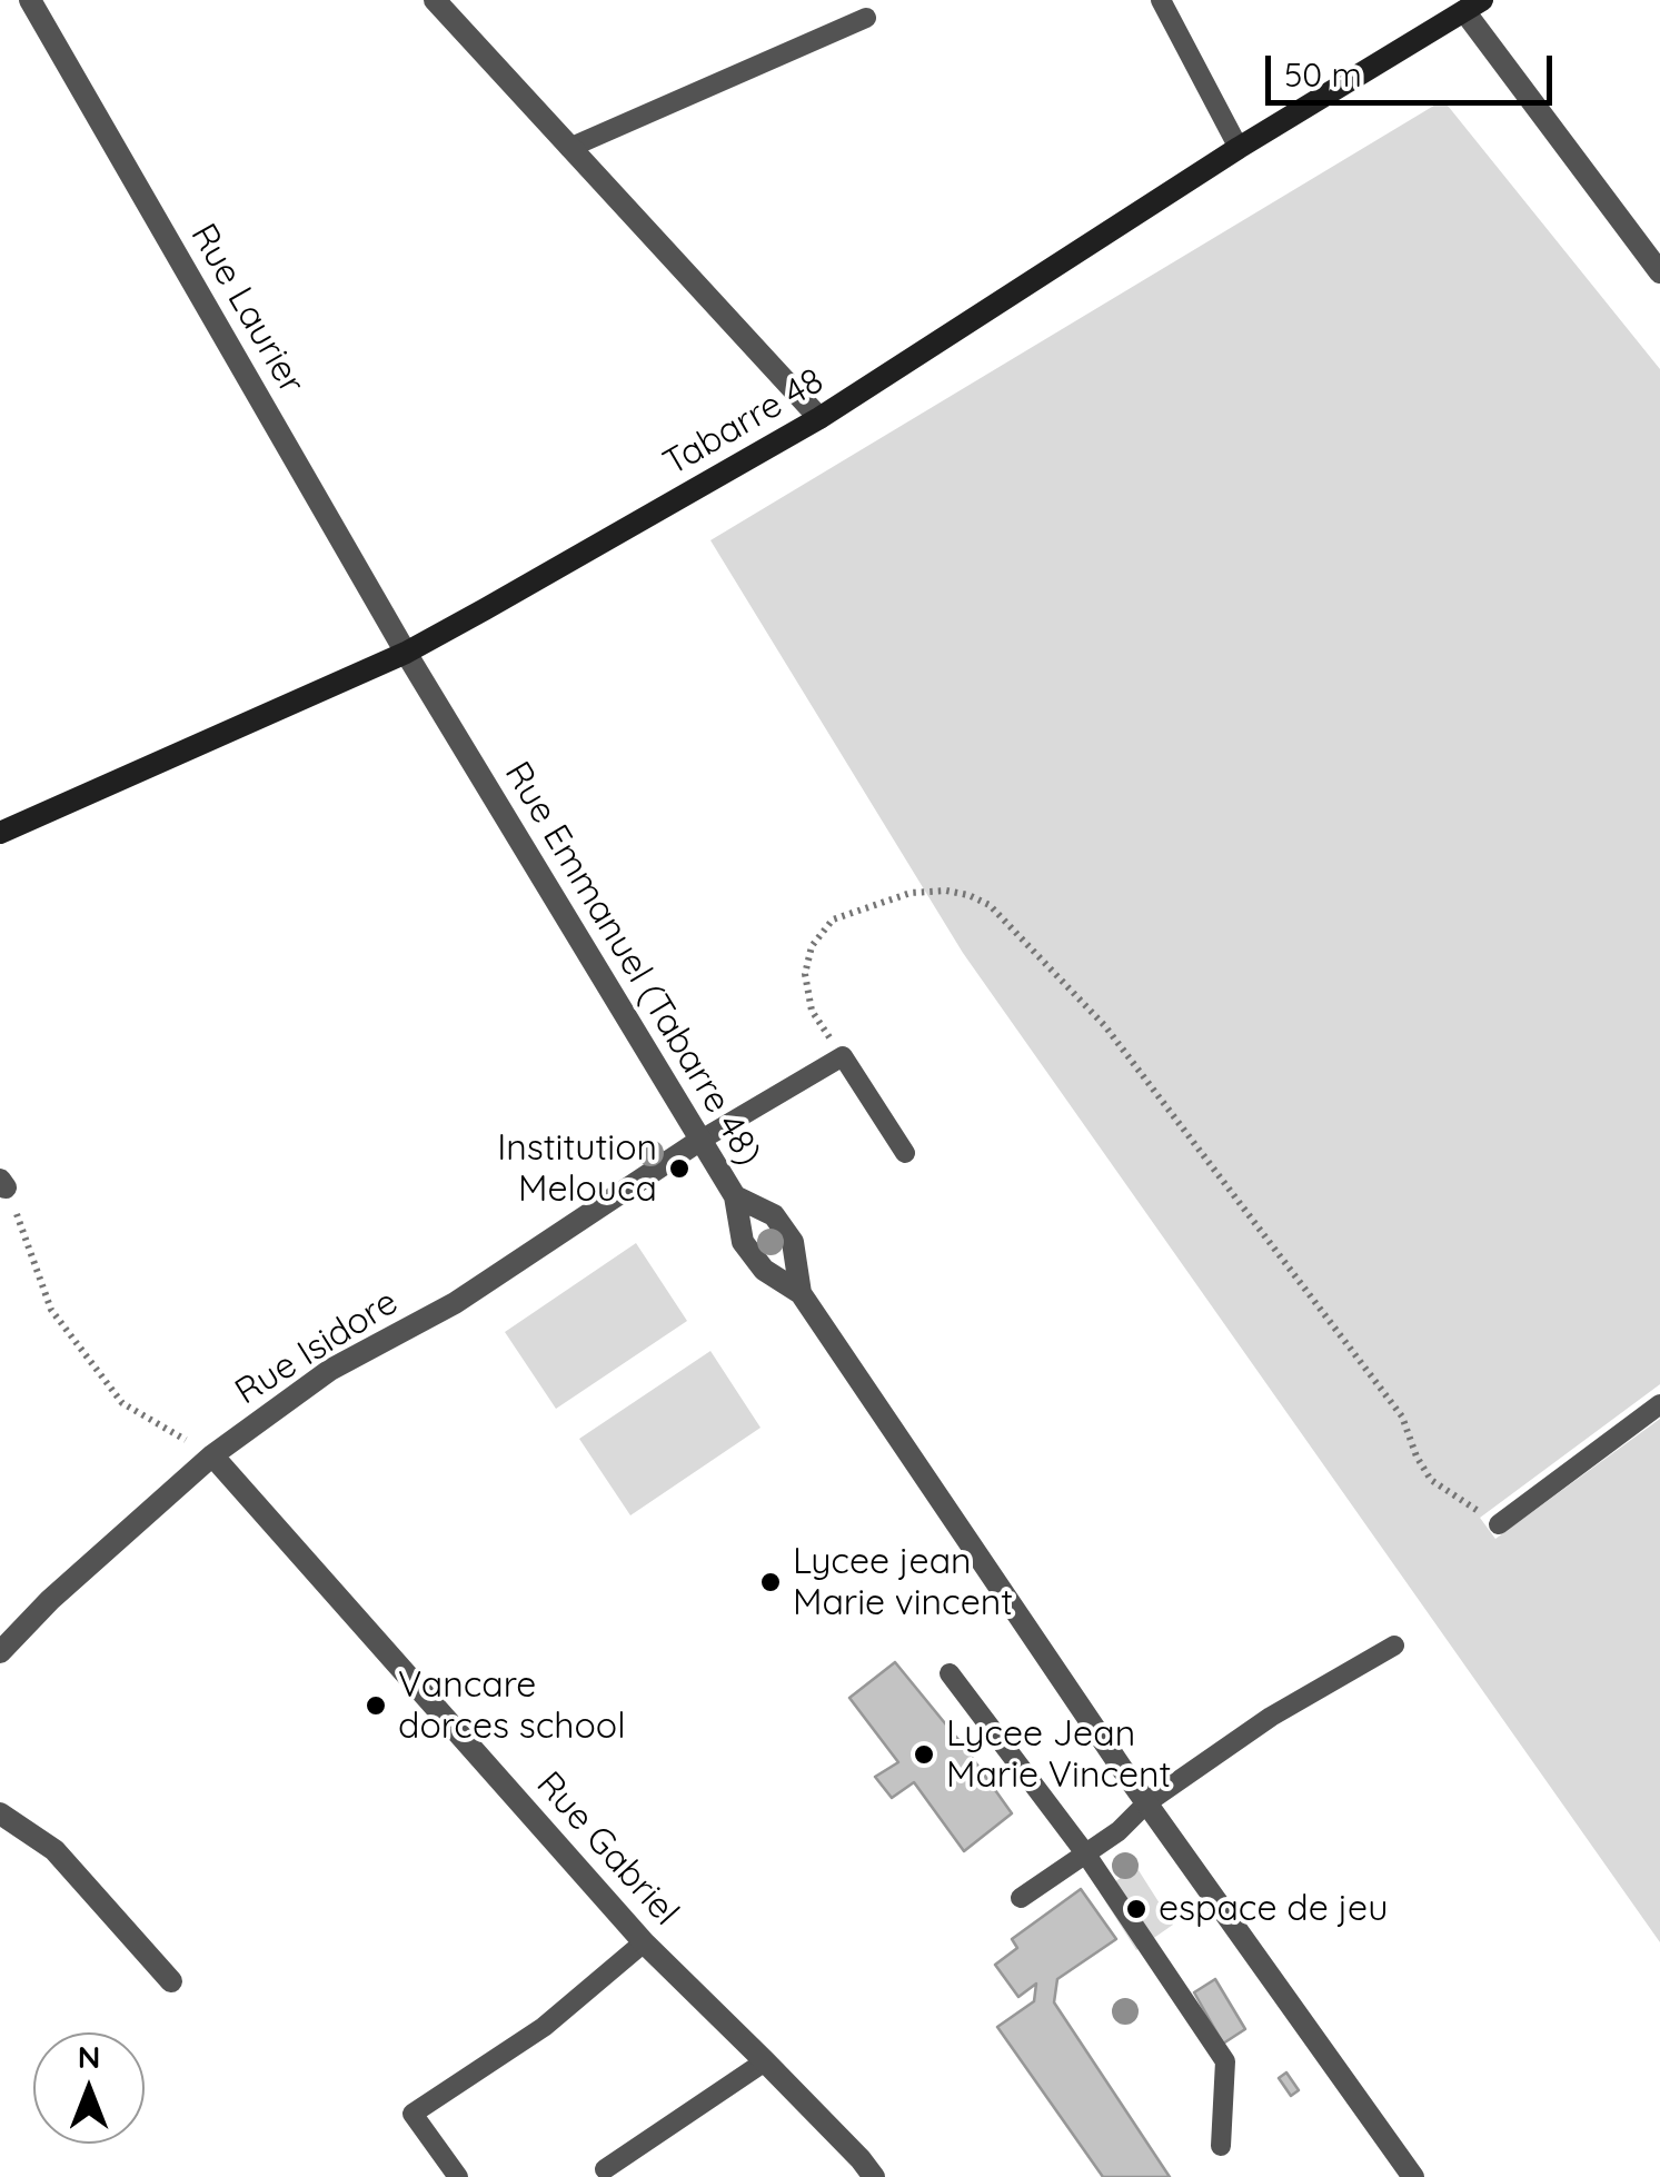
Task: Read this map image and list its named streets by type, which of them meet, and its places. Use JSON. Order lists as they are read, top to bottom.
{
  "streets": {
    "street": [
      "Rue Laurier",
      "Tabarre 48",
      "Rue Emmanuel (Tabarre 48)",
      "Rue Isidore",
      "Rue Gabriel"
    ]
  },
  "crossings": [
    ["Rue Laurier", "Tabarre 48"],
    ["Rue Laurier", "Rue Emmanuel (Tabarre 48)"],
    ["Tabarre 48", "Rue Emmanuel (Tabarre 48)"],
    ["Rue Emmanuel (Tabarre 48)", "Rue Isidore"],
    ["Rue Isidore", "Rue Gabriel"]
  ],
  "places": [
    "Institution Melouca",
    "Lycee jean Marie vincent",
    "Vancare dorces school",
    "Lycee Jean Marie Vincent",
    "espace de jeu"
  ],
  "scale_bar": "50 m",
  "north": "top"
}
